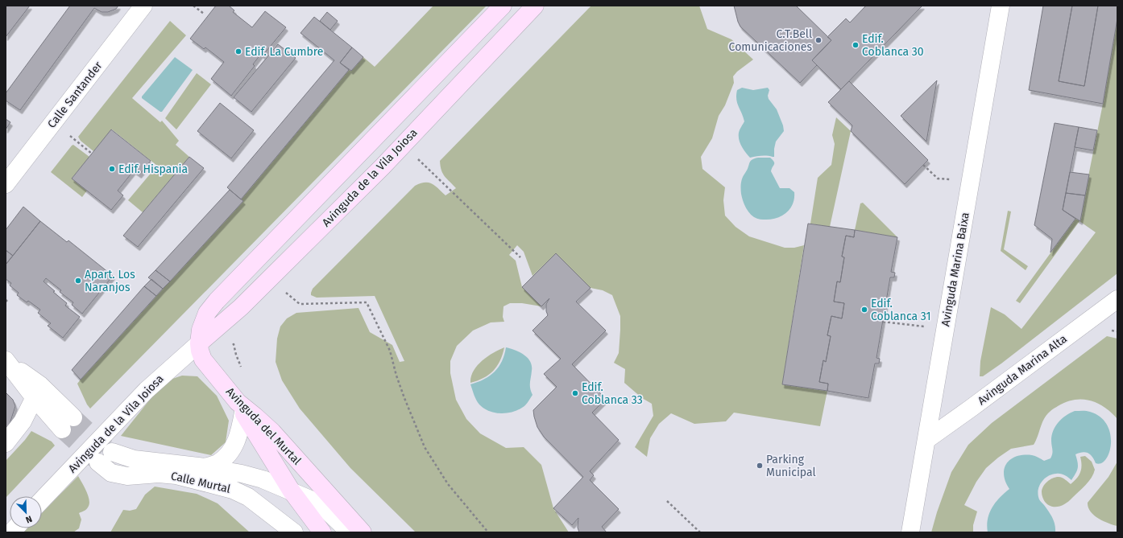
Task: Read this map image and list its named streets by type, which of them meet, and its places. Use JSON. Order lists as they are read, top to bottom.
{
  "streets": {
    "main road": ["Avinguda de la Vila Joiosa", "Avinguda del Murtal"],
    "street": [
      "Calle Santander",
      "Avinguda Marina Baixa",
      "Avinguda Marina Alta",
      "Calle Murtal"
    ]
  },
  "crossings": [
    ["Avinguda de la Vila Joiosa", "Avinguda del Murtal"],
    ["Avinguda Marina Baixa", "Avinguda Marina Alta"],
    ["Avinguda del Murtal", "Calle Murtal"]
  ],
  "places": [
    "C.T.Bell Comunicaciones",
    "Edif. Coblanca 30",
    "Edif. La Cumbre",
    "Edif. Hispania",
    "Apart. Los Naranjos",
    "Edif. Coblanca 31",
    "Edif. Coblanca 33",
    "Parking Municipal"
  ],
  "north": "bottom right"
}
